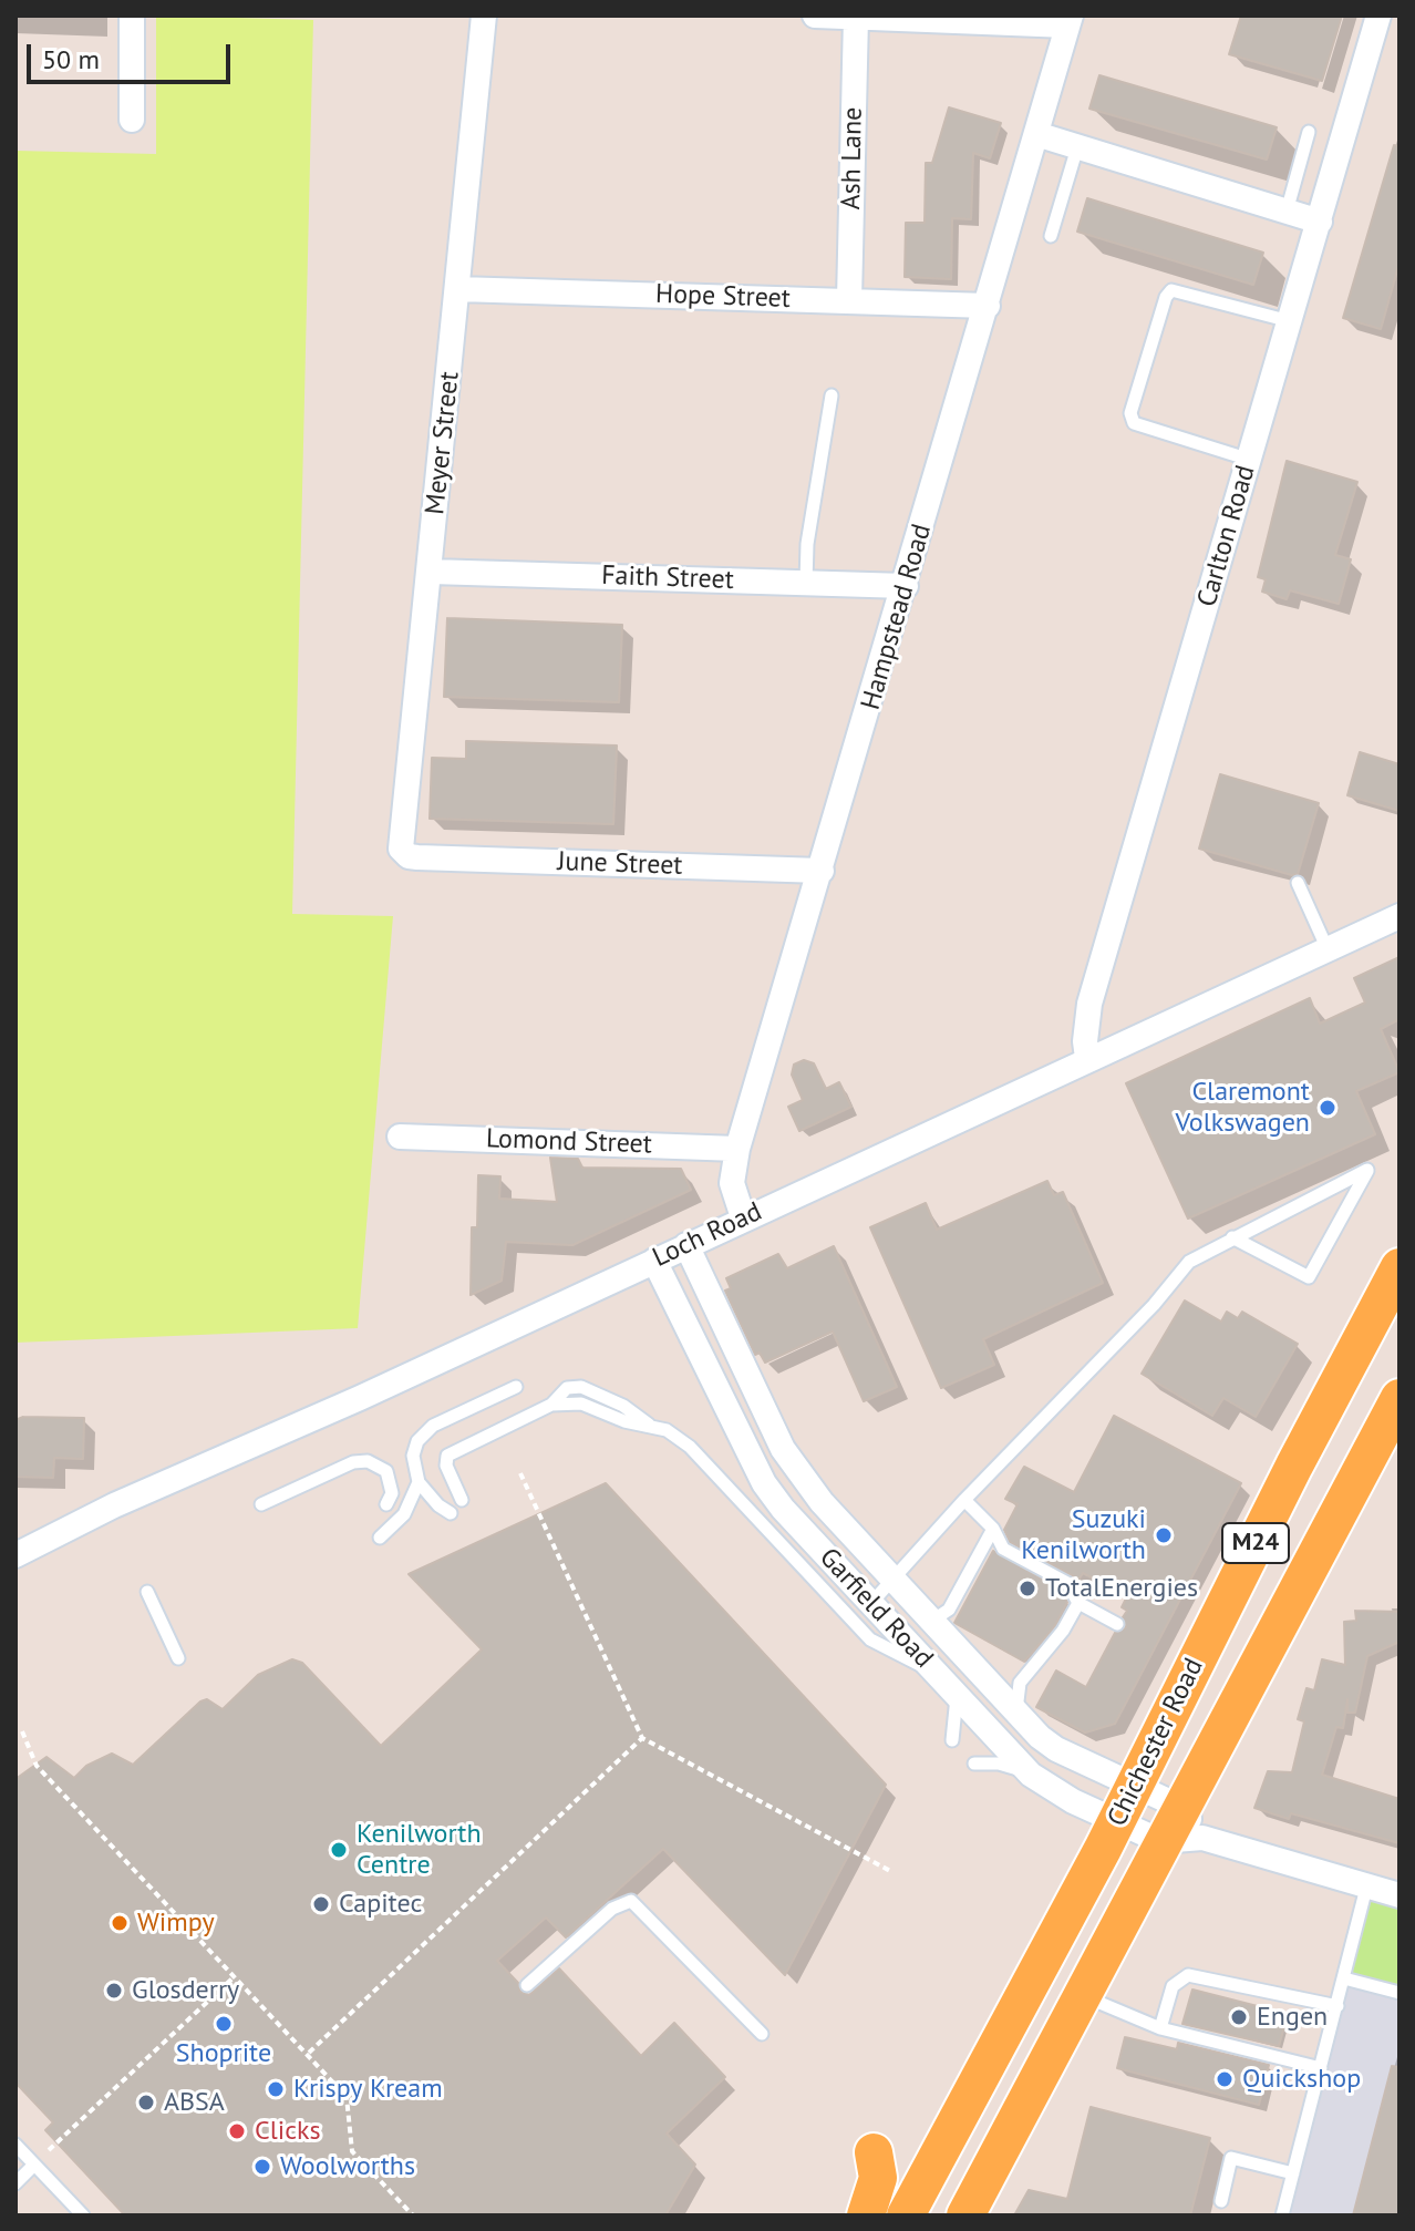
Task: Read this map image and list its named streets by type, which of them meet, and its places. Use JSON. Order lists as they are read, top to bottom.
{
  "streets": {
    "main road": ["M24", "Chichester Road"],
    "street": [
      "Ash Lane",
      "Hope Street",
      "Meyer Street",
      "Carlton Road",
      "Faith Street",
      "Hampstead Road",
      "June Street",
      "Lomond Street",
      "Loch Road",
      "Garfield Road"
    ]
  },
  "crossings": [
    ["Ash Lane", "Hope Street"],
    ["Hope Street", "Meyer Street"],
    ["Hope Street", "Hampstead Road"],
    ["Meyer Street", "Faith Street"],
    ["Meyer Street", "June Street"],
    ["Carlton Road", "Loch Road"],
    ["Faith Street", "Hampstead Road"],
    ["Hampstead Road", "June Street"],
    ["Hampstead Road", "Lomond Street"],
    ["Hampstead Road", "Loch Road"],
    ["Loch Road", "Garfield Road"],
    ["Garfield Road", "Chichester Road"]
  ],
  "places": [
    "Claremont Volkswagen",
    "Suzuki Kenilworth",
    "TotalEnergies",
    "Kenilworth Centre",
    "Capitec",
    "Wimpy",
    "Glosderry",
    "Engen",
    "Shoprite",
    "Quickshop",
    "Krispy Kream",
    "ABSA",
    "Clicks",
    "Woolworths"
  ],
  "scale_bar": "50 m"
}
